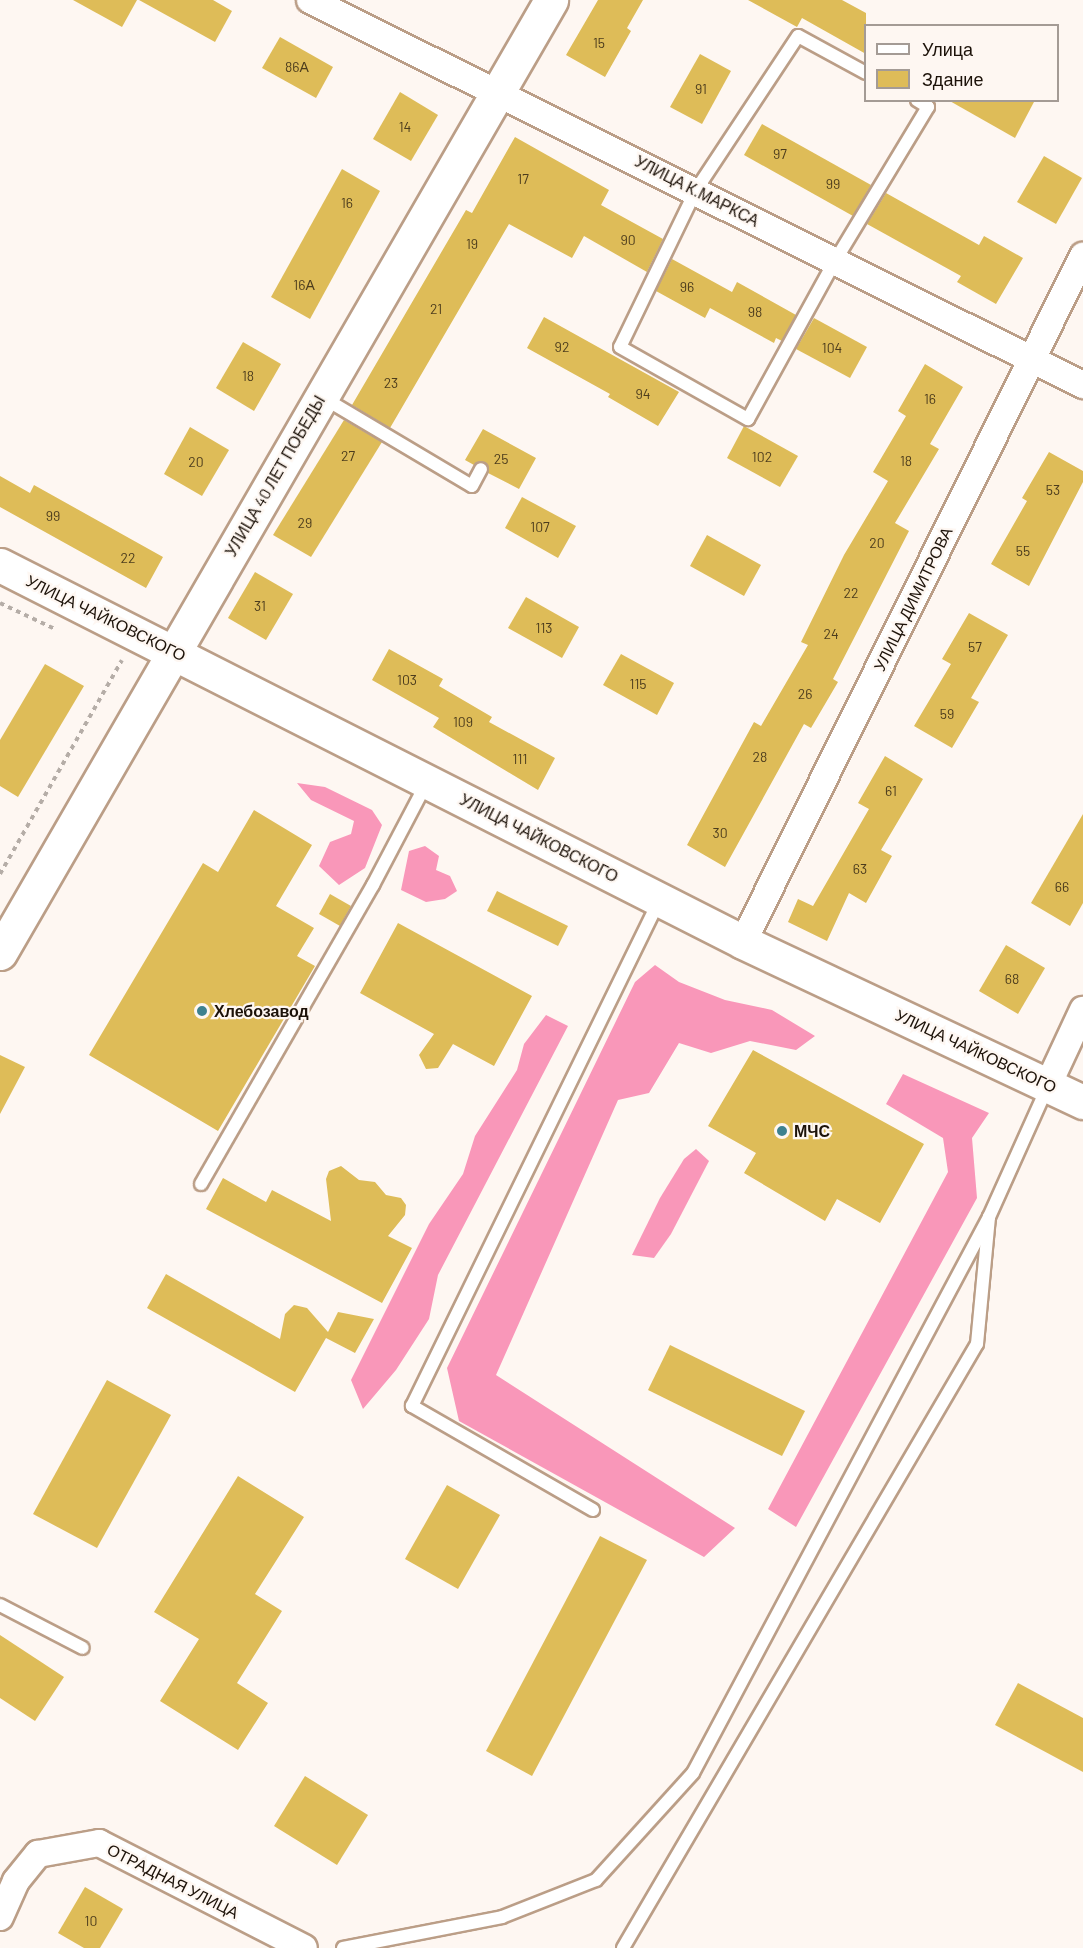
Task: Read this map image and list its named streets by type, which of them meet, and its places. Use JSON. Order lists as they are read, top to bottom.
{
  "streets": {
    "street": [
      "УЛИЦА К.МАРКСА",
      "УЛИЦА 40 ЛЕТ ПОБЕДЫ",
      "УЛИЦА ДИМИТРОВА",
      "УЛИЦА ЧАЙКОВСКОГО",
      "ОТРАДНАЯ УЛИЦА"
    ]
  },
  "crossings": [
    ["УЛИЦА К.МАРКСА", "УЛИЦА 40 ЛЕТ ПОБЕДЫ"],
    ["УЛИЦА К.МАРКСА", "УЛИЦА ДИМИТРОВА"],
    ["УЛИЦА 40 ЛЕТ ПОБЕДЫ", "УЛИЦА ЧАЙКОВСКОГО"],
    ["УЛИЦА ДИМИТРОВА", "УЛИЦА ЧАЙКОВСКОГО"]
  ],
  "places": ["Хлебозавод", "МЧС"],
  "house_numbers": [
    "15",
    "86А",
    "91",
    "14",
    "97",
    "17",
    "99",
    "16",
    "90",
    "19",
    "16А",
    "96",
    "21",
    "98",
    "92",
    "104",
    "18",
    "23",
    "94",
    "16",
    "27",
    "102",
    "25",
    "18",
    "20",
    "53",
    "99",
    "29",
    "107",
    "20",
    "55",
    "22",
    "22",
    "31",
    "113",
    "24",
    "57",
    "103",
    "115",
    "26",
    "59",
    "109",
    "28",
    "111",
    "61",
    "30",
    "63",
    "66",
    "68",
    "10"
  ],
  "legend": ["Улица", "Здание"]
}
